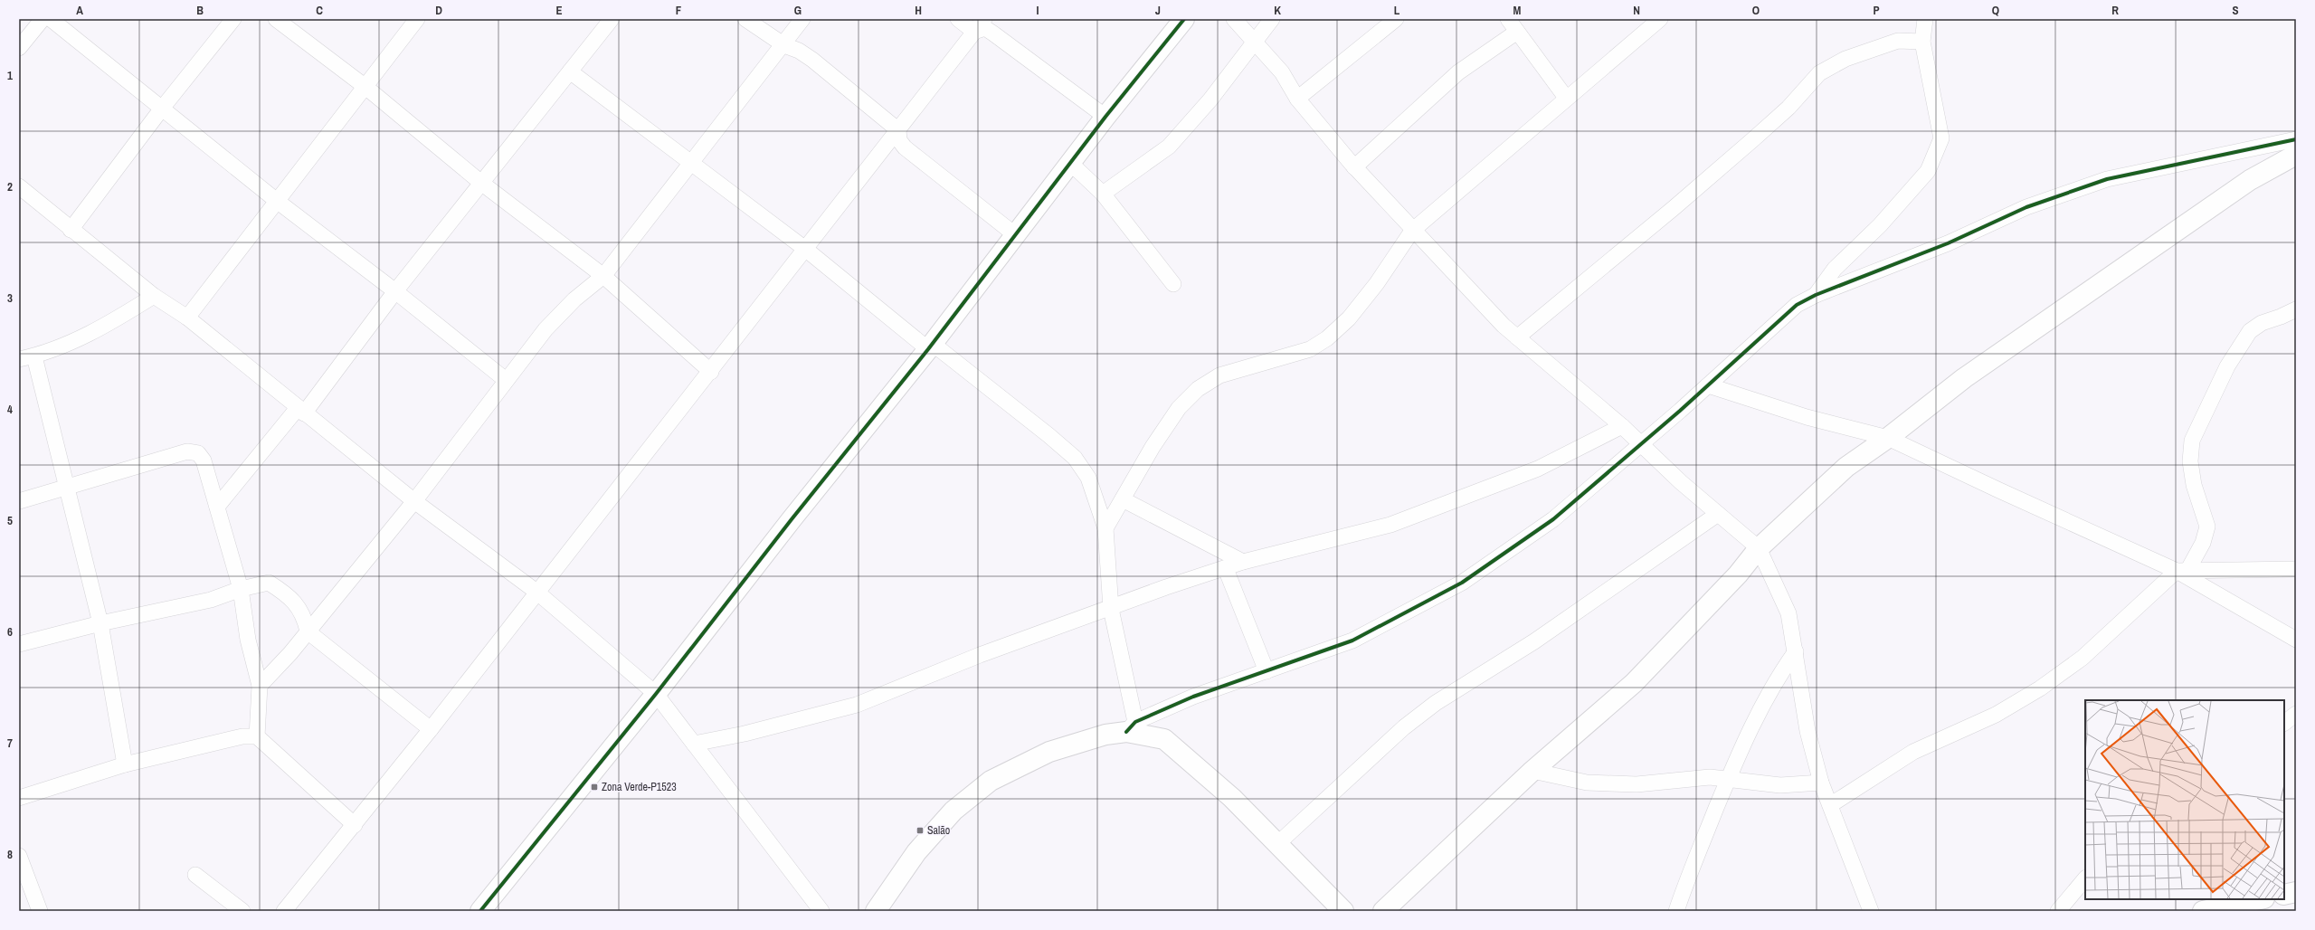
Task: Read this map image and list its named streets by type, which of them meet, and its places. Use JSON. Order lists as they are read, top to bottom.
{
  "places": {
    "transit": ["Zona Verde-P1523", "Salão"]
  },
  "grid": {
    "columns": [
      "A",
      "B",
      "C",
      "D",
      "E",
      "F",
      "G",
      "H",
      "I",
      "J",
      "K",
      "L",
      "M",
      "N",
      "O",
      "P",
      "Q",
      "R",
      "S"
    ],
    "rows": [
      "1",
      "2",
      "3",
      "4",
      "5",
      "6",
      "7",
      "8"
    ]
  }
}
